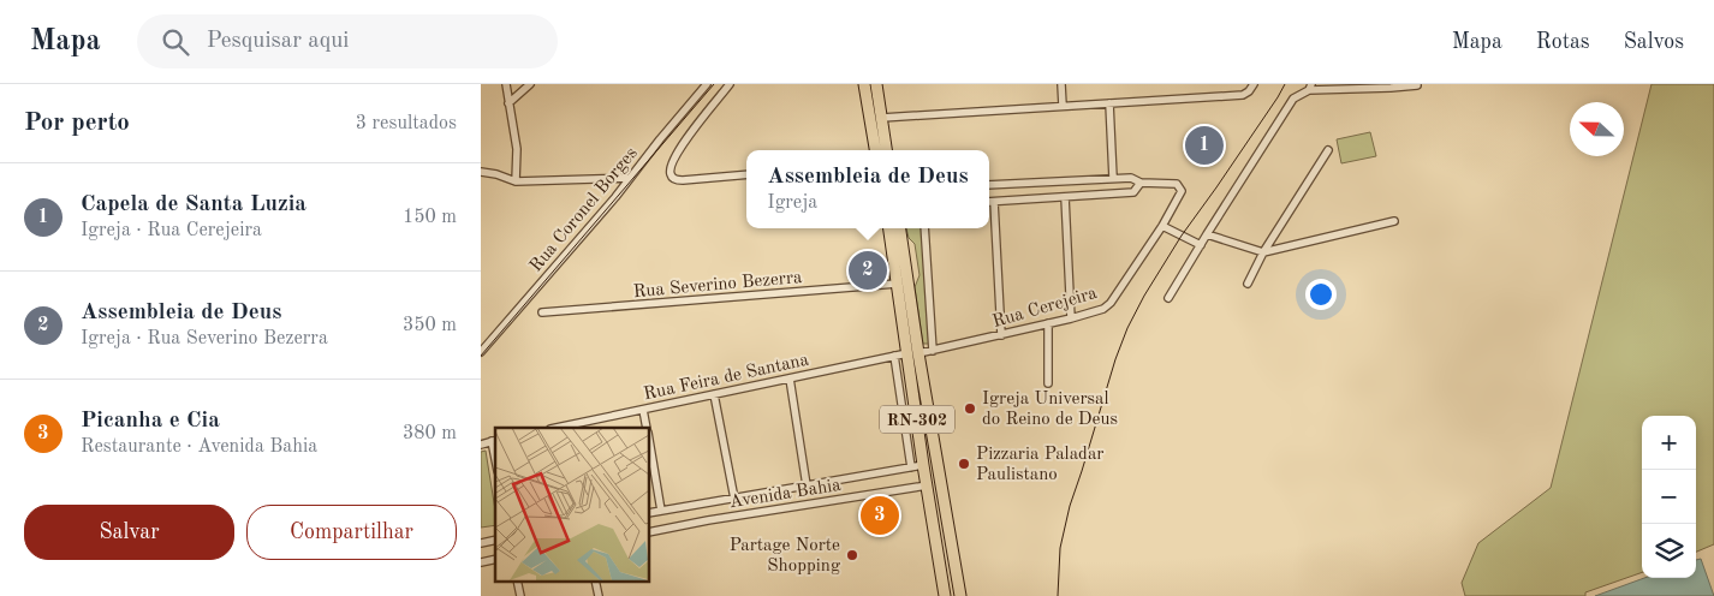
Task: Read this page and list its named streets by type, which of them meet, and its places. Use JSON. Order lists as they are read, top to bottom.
{
  "streets": {
    "main road": ["RN-302"],
    "street": [
      "Rua Coronel Borges",
      "Rua Severino Bezerra",
      "Rua Cerejeira",
      "Rua Feira de Santana",
      "Avenida Bahia"
    ]
  },
  "crossings": [
    ["Rua Severino Bezerra", "RN-302"],
    ["Rua Cerejeira", "Rua Feira de Santana"],
    ["Rua Cerejeira", "RN-302"],
    ["Rua Feira de Santana", "RN-302"],
    ["RN-302", "Avenida Bahia"]
  ],
  "places": ["Igreja Universal do Reino de Deus", "Pizzaria Paladar Paulistano", "Partage Norte Shopping"],
  "north": "left",
  "page": {
    "header": "Mapa",
    "search": "Pesquisar aqui",
    "nav": ["Mapa", "Rotas", "Salvos"],
    "heading": ["Por perto", "3 resultados"],
    "pins": ["1", "2", "3"],
    "popup": ["Assembleia de Deus", "Igreja"],
    "list": [
      {
        "mark": "1",
        "name": "Capela de Santa Luzia",
        "note": "Igreja · Rua Cerejeira",
        "value": "150 m"
      },
      {
        "mark": "2",
        "name": "Assembleia de Deus",
        "note": "Igreja · Rua Severino Bezerra",
        "value": "350 m"
      },
      {
        "mark": "3",
        "name": "Picanha e Cia",
        "note": "Restaurante · Avenida Bahia",
        "value": "380 m"
      }
    ],
    "map_buttons": ["+", "−"],
    "buttons": ["Salvar", "Compartilhar"]
  }
}
